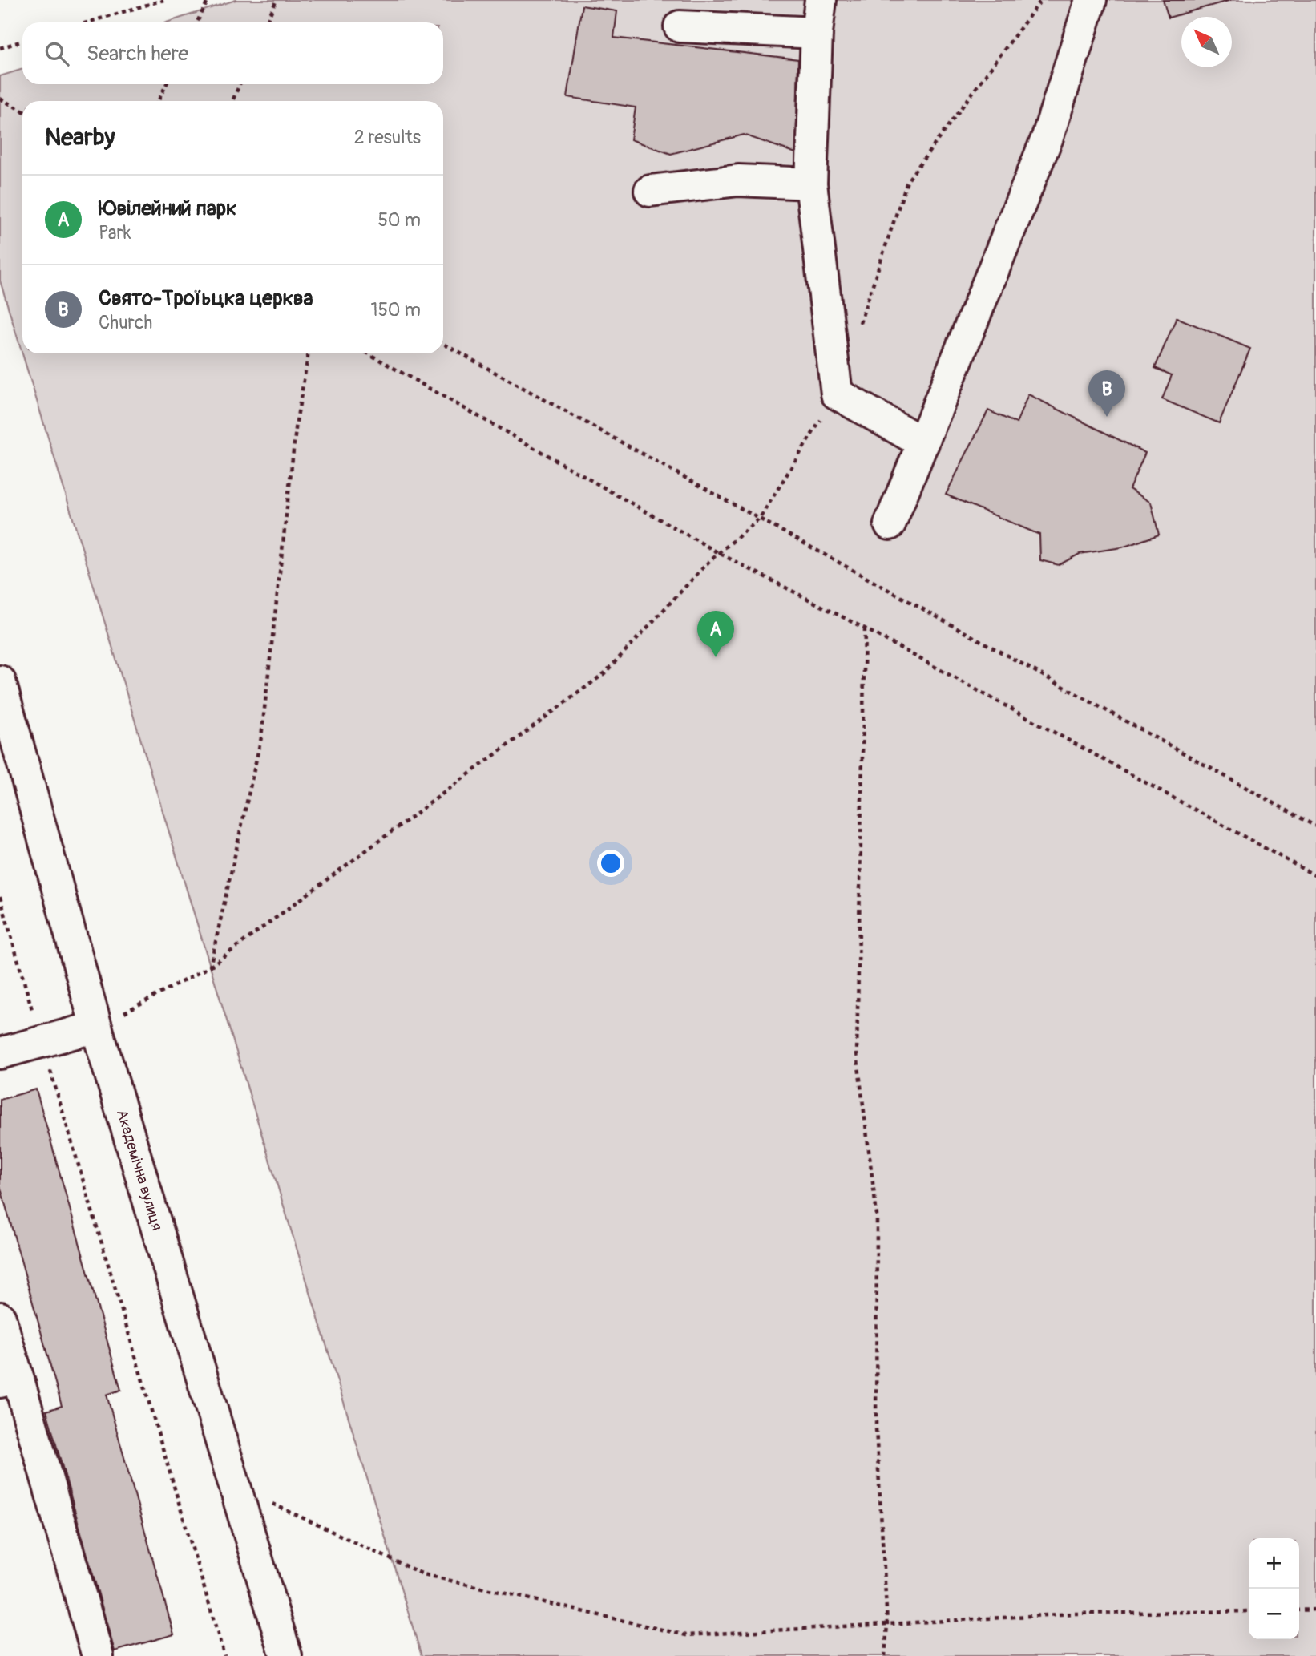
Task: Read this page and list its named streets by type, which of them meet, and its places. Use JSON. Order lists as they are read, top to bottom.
{
  "streets": {
    "street": ["Академічна вулиця"]
  },
  "north": "top left",
  "page": {
    "search": "Search here",
    "heading": ["Nearby", "2 results"],
    "list": [
      {
        "mark": "A",
        "name": "Ювілейний парк",
        "note": "Park",
        "value": "50 m"
      },
      {
        "mark": "B",
        "name": "Свято-Троїьцка церква",
        "note": "Church",
        "value": "150 m"
      }
    ],
    "pins": ["B", "A"],
    "map_buttons": ["+", "−"]
  }
}
